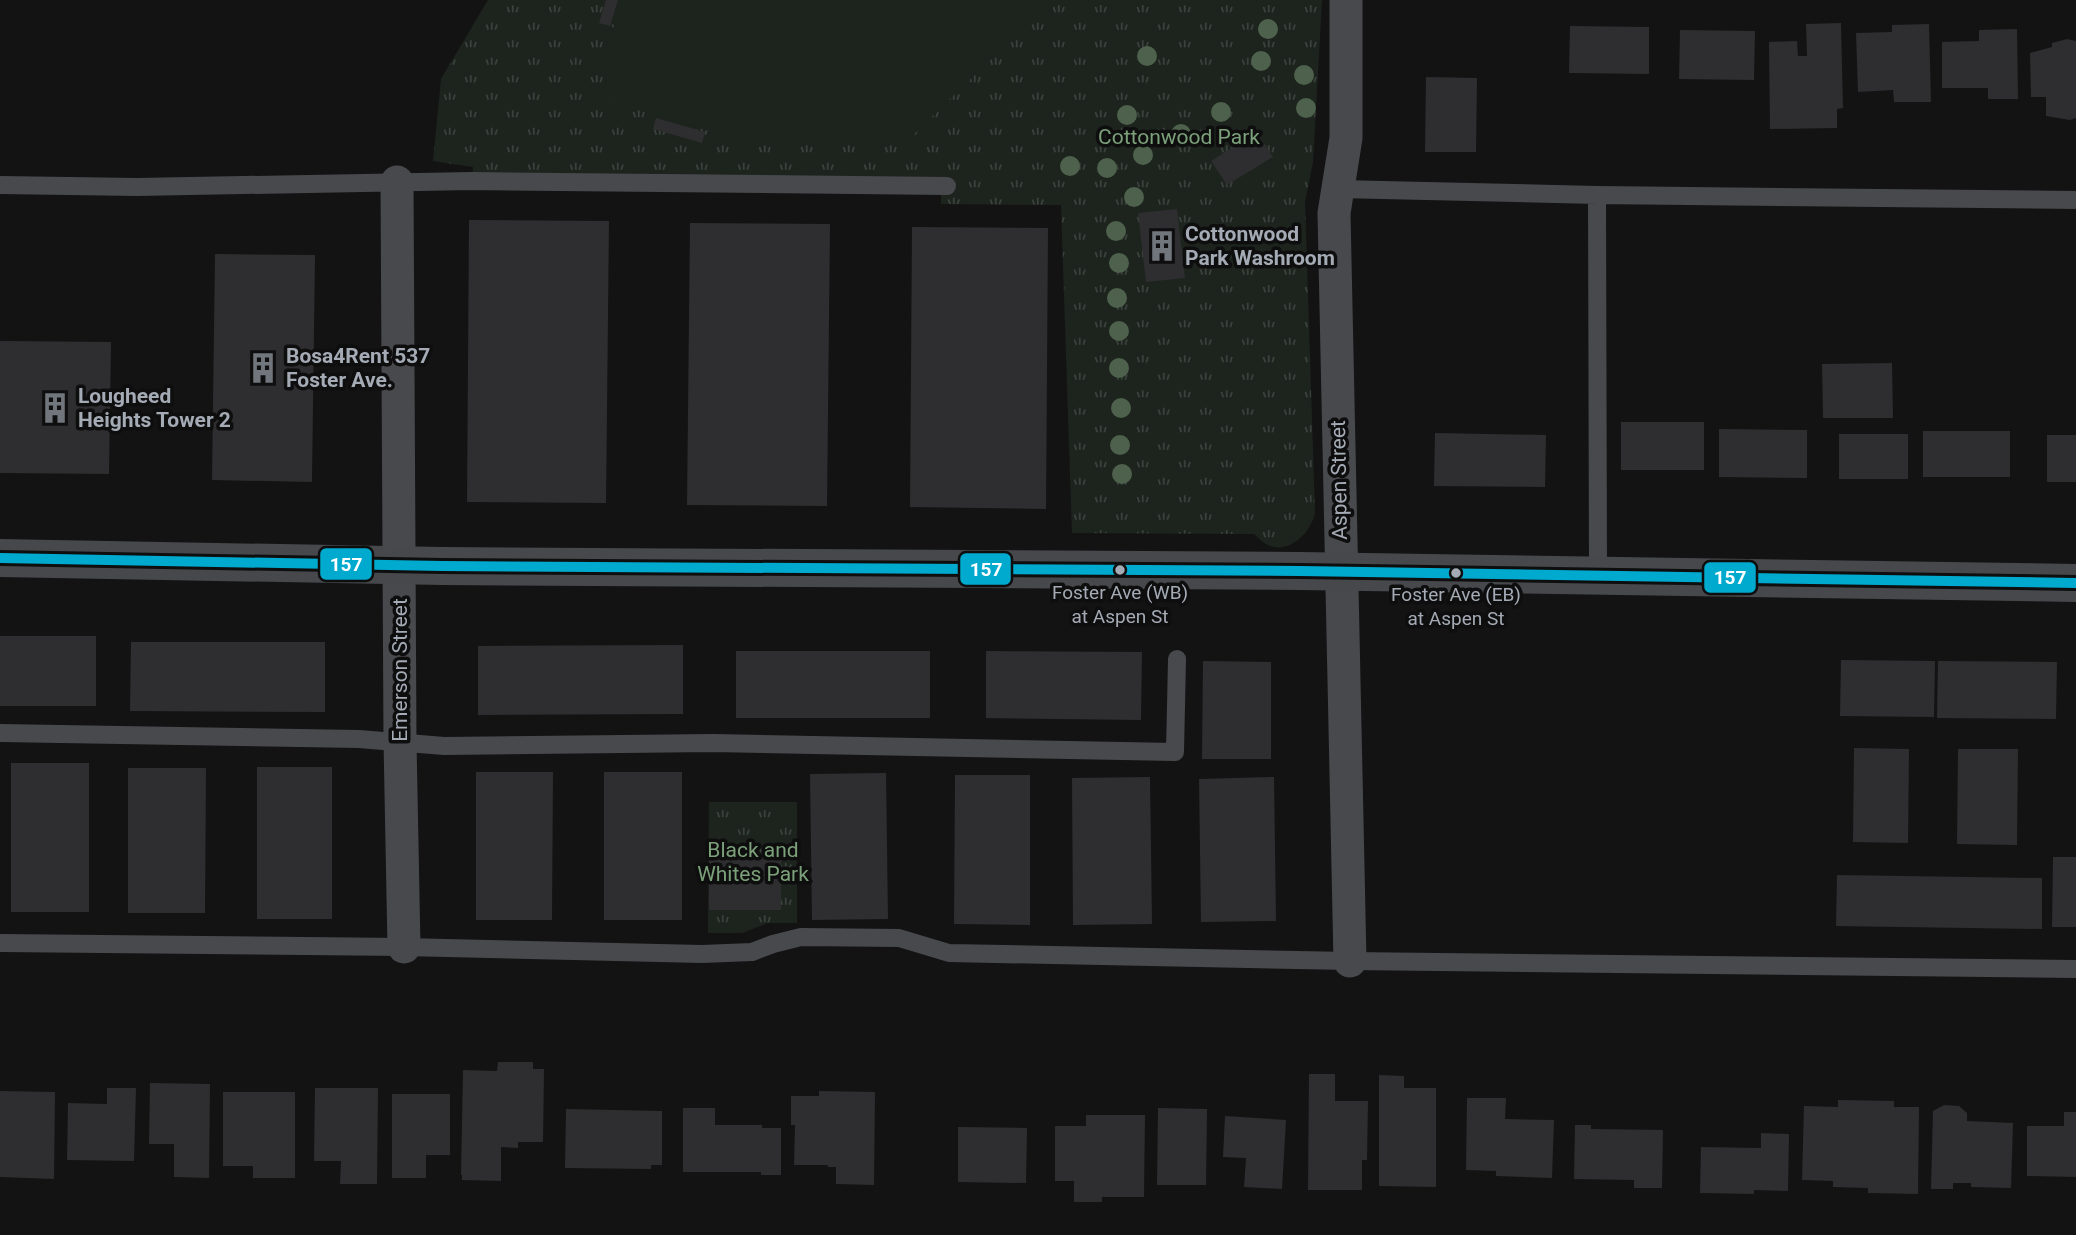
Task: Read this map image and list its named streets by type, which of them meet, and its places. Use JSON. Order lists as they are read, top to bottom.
{
  "streets": {
    "street": ["Aspen Street", "Emerson Street"]
  },
  "parks": ["Cottonwood Park", "Black and Whites Park"],
  "places": {
    "building": ["Cottonwood Park Washroom", "Bosa4Rent 537 Foster Ave.", "Lougheed Heights Tower 2"],
    "other": ["Foster Ave (WB) at Aspen St", "Foster Ave (EB) at Aspen St"]
  },
  "lines": ["transit line 157"]
}
